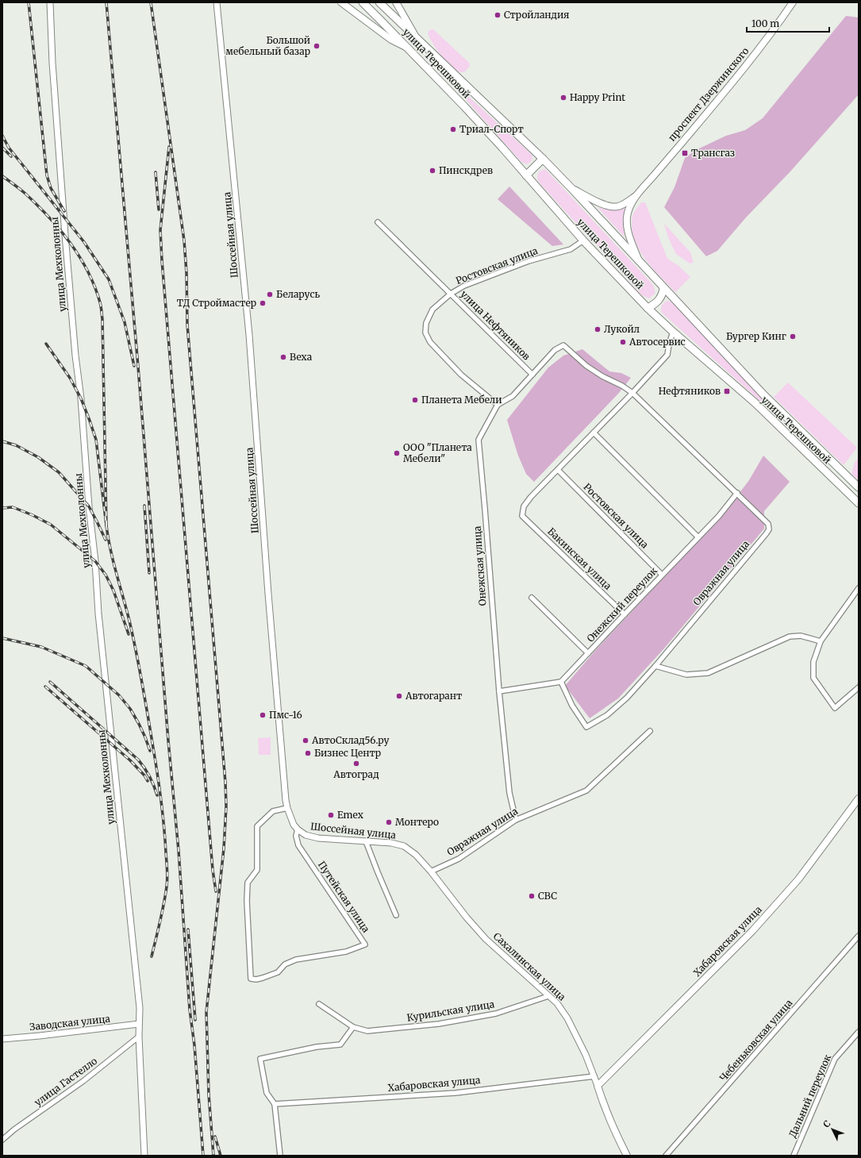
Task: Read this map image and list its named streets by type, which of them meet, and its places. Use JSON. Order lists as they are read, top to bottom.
{
  "streets": {
    "main road": [
      "улица Терешковой",
      "проспект Дзержинского",
      "Хабаровская улица",
      "Сахалинская улица"
    ],
    "street": [
      "Шоссейная улица",
      "улица Мехколонны",
      "Ростовская улица",
      "улица Нефтяников",
      "Бакинская улица",
      "Онежская улица",
      "Овражная улица",
      "Онежский переулок",
      "Путейская улица",
      "Курильская улица",
      "Заводская улица",
      "Чебеньковская улица",
      "улица Гастелло",
      "Дальний переулок"
    ]
  },
  "crossings": [
    ["улица Терешковой", "Ростовская улица"],
    ["Шоссейная улица", "Овражная улица"],
    ["Шоссейная улица", "Путейская улица"],
    ["Шоссейная улица", "Сахалинская улица"],
    ["улица Мехколонны", "Заводская улица"],
    ["улица Мехколонны", "улица Гастелло"],
    ["Ростовская улица", "улица Нефтяников"],
    ["Ростовская улица", "Бакинская улица"],
    ["Ростовская улица", "Онежская улица"],
    ["Ростовская улица", "Онежский переулок"],
    ["улица Нефтяников", "Овражная улица"],
    ["Бакинская улица", "Онежский переулок"],
    ["Онежская улица", "Овражная улица"],
    ["Овражная улица", "Онежский переулок"],
    ["Овражная улица", "Сахалинская улица"],
    ["Хабаровская улица", "Сахалинская улица"],
    ["Сахалинская улица", "Курильская улица"]
  ],
  "places": {
    "other": [
      "Стройландия",
      "Большой мебельный базар",
      "Happy Print",
      "Триал-Спорт",
      "Пинскдрев",
      "Беларусь",
      "ТД Строймастер",
      "Лукойл",
      "Бургер Кинг",
      "Автосервис",
      "Веха",
      "Планета Мебели",
      "ООО \"Планета Мебели\"",
      "Автогарант",
      "Пмс-16",
      "АвтоСклад56.ру",
      "Бизнес Центр",
      "Автоград",
      "Emex",
      "Монтеро",
      "СВС"
    ],
    "transit": ["Трансгаз", "Нефтяников"]
  },
  "scale_bar": "100 m",
  "north": "top left"
}
